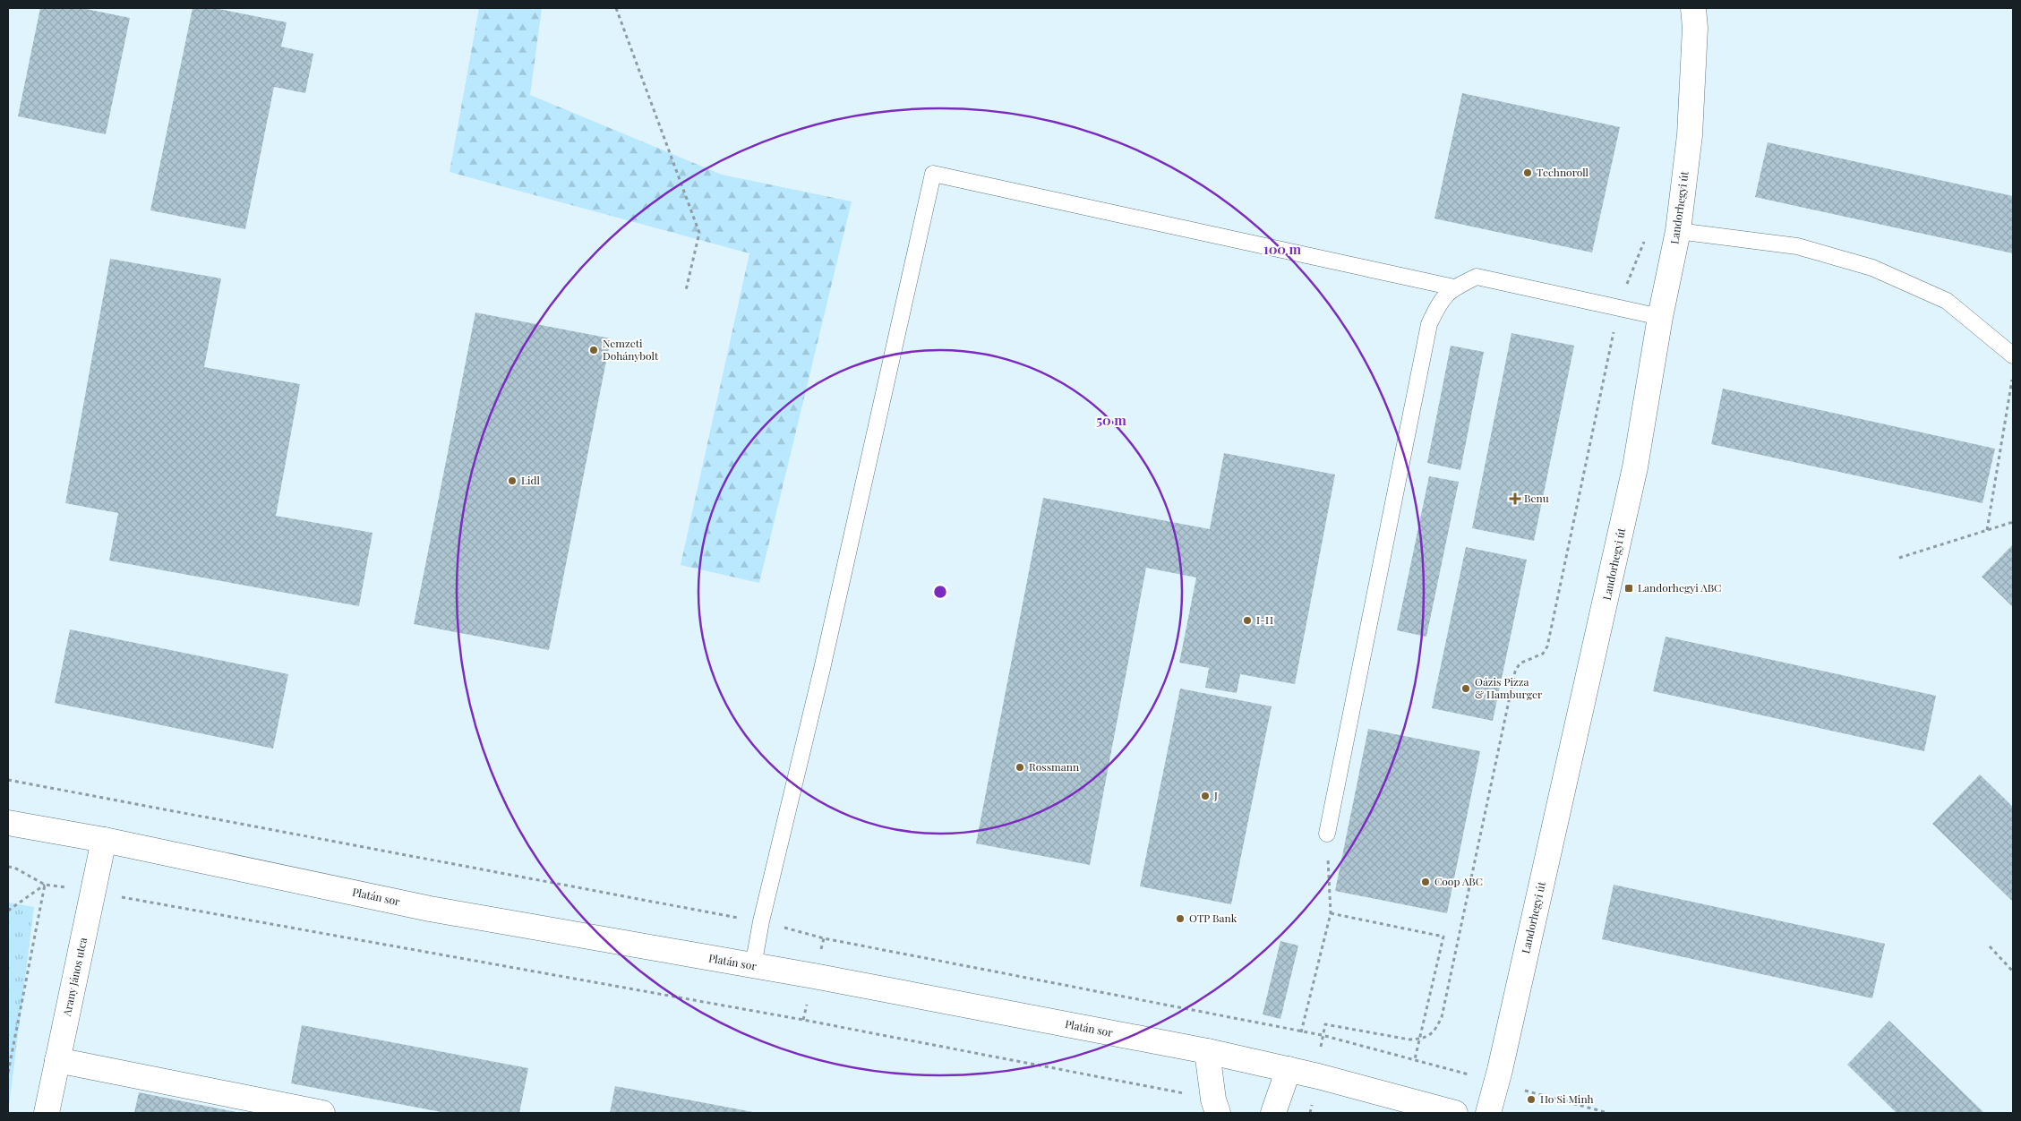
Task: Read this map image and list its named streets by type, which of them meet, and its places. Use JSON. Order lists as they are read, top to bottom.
{
  "streets": {
    "street": ["Landorhegyi út", "Platán sor", "Arany János utca"]
  },
  "crossings": [
    ["Platán sor", "Arany János utca"]
  ],
  "places": {
    "other": [
      "Technoroll",
      "Nemzeti Dohánybolt",
      "Lidl",
      "I-H",
      "Oázis Pizza & Hamburger",
      "Rossmann",
      "J",
      "Coop ABC",
      "OTP Bank",
      "Ho Si Minh"
    ],
    "health": ["Benu"],
    "transit": ["Landorhegyi ABC"]
  },
  "rings": ["100 m", "50 m"]
}
